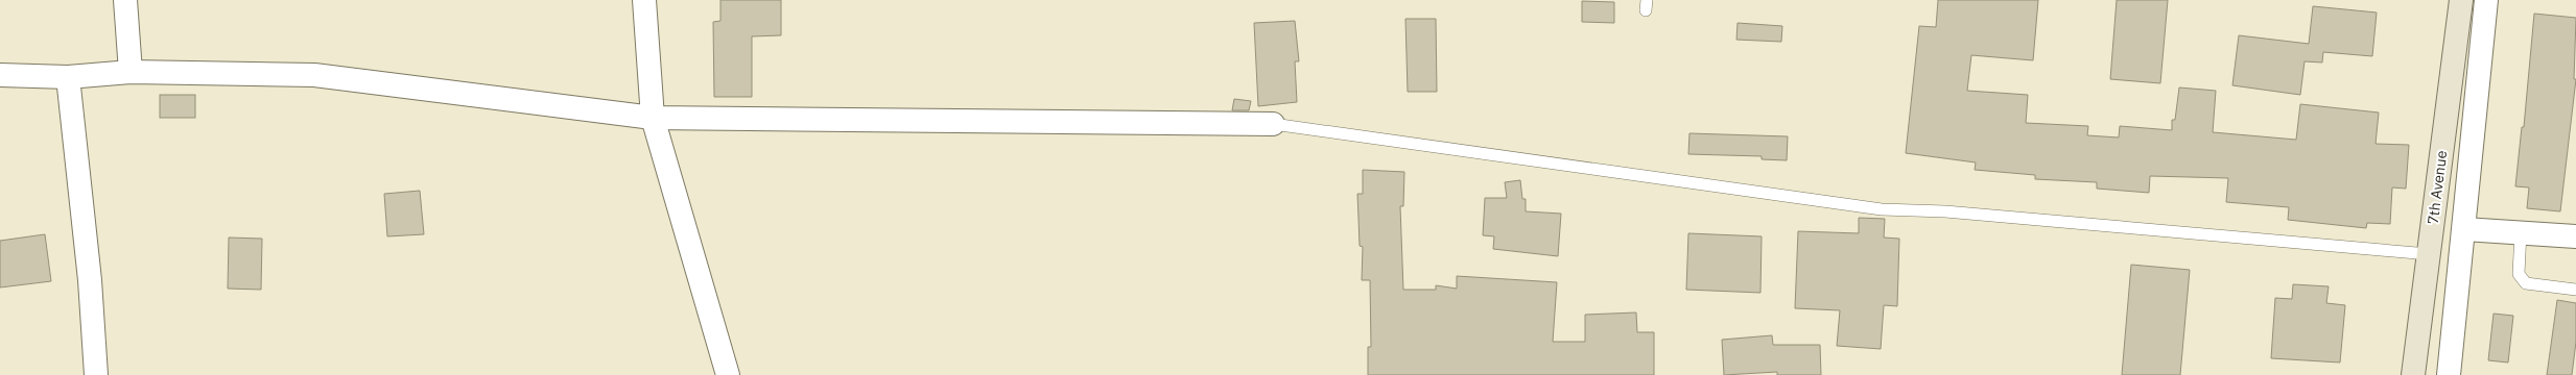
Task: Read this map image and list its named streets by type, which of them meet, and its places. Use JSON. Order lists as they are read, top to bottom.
{
  "streets": {
    "main road": ["7th Avenue"]
  }
}
